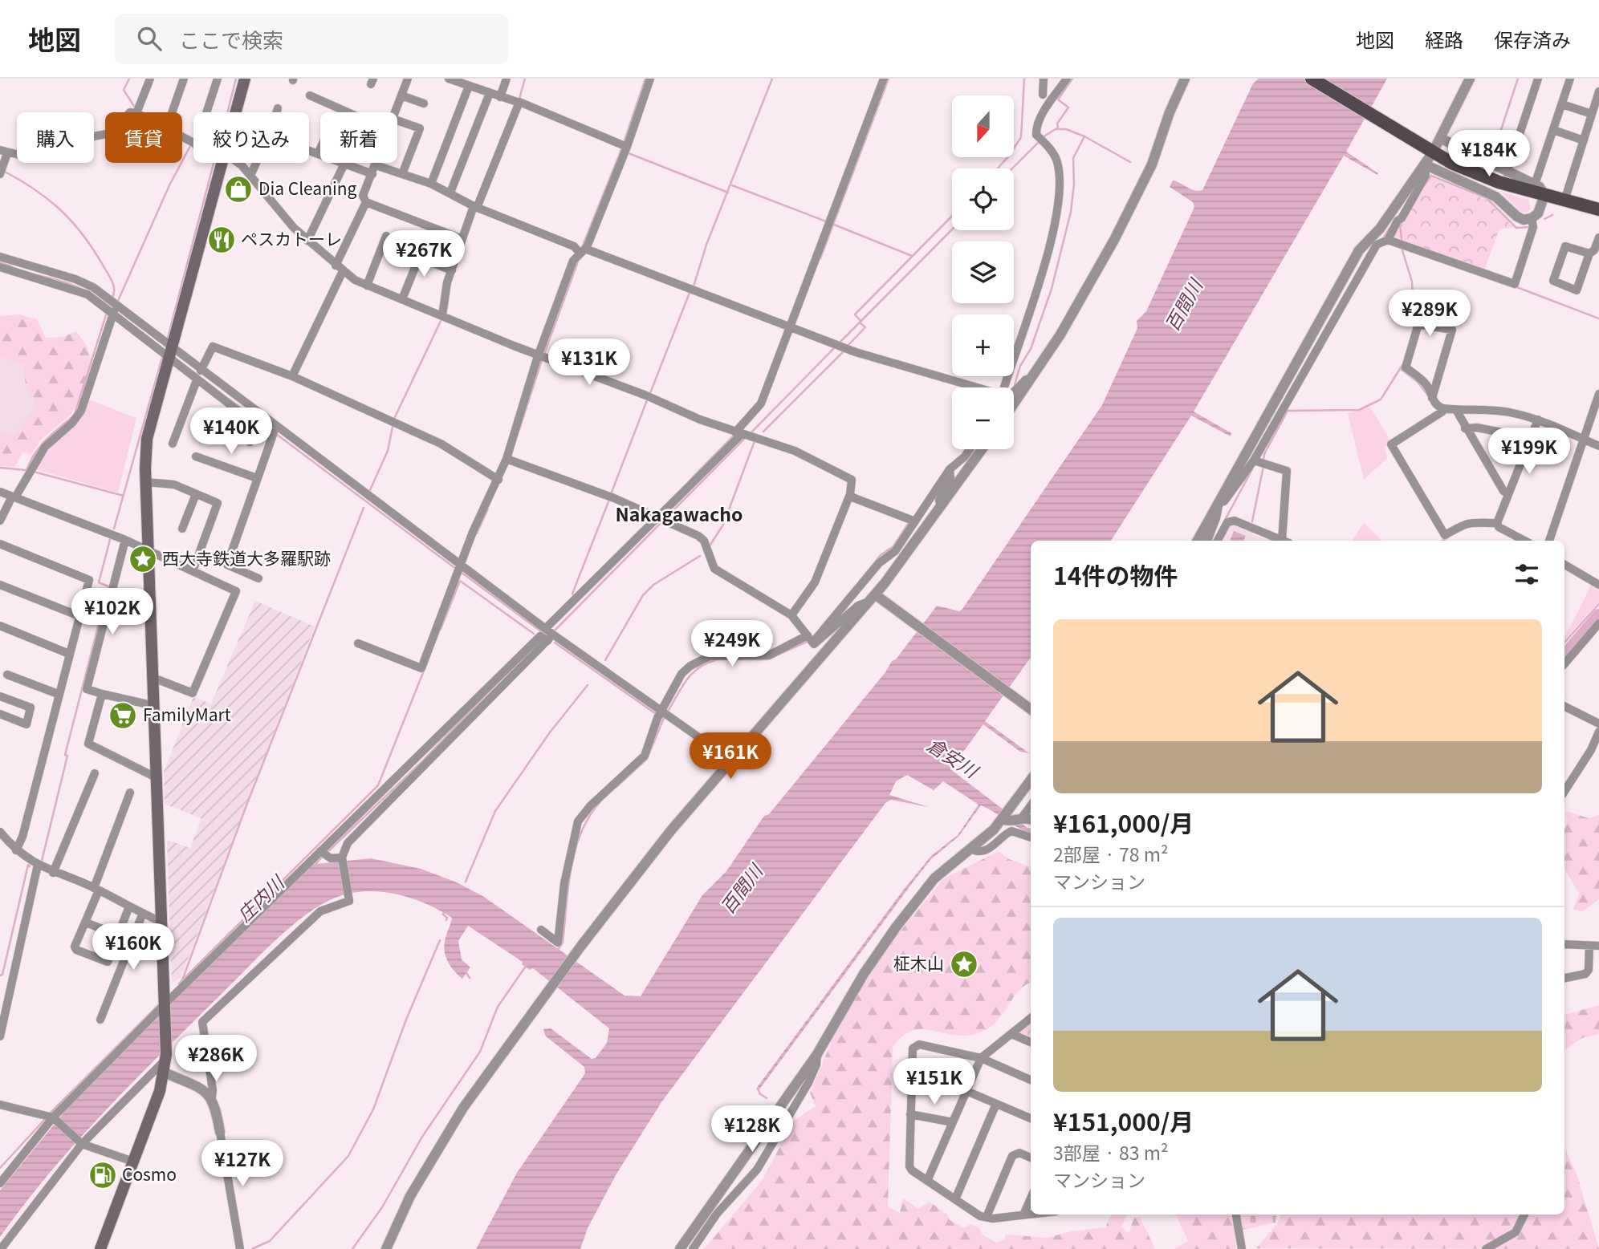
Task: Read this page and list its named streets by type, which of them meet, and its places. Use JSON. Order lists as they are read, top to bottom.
{
  "districts": ["Nakagawacho"],
  "water": ["百間川", "倉安川", "庄内川"],
  "places": {
    "shop": ["Dia Cleaning"],
    "restaurant": ["ペスカトーレ"],
    "place": ["西大寺鉄道大多羅駅跡", "柾木山"],
    "supermarket": ["FamilyMart"],
    "fuel station": ["Cosmo"]
  },
  "north": "bottom",
  "page": {
    "header": "地図",
    "search": "ここで検索",
    "nav": ["地図", "経路", "保存済み"],
    "map_buttons": ["+", "−"],
    "chip": [
      "購入",
      "賃貸",
      "絞り込み",
      "新着"
    ],
    "price": [
      "¥184K",
      "¥267K",
      "¥289K",
      "¥131K",
      "¥140K",
      "¥199K",
      "¥102K",
      "¥249K",
      "¥161K",
      "¥160K",
      "¥286K",
      "¥151K",
      "¥128K",
      "¥127K"
    ],
    "heading": "14件の物件",
    "list": [
      {
        "name": "¥161,000/月",
        "note": "2部屋 · 78 m² · マンション"
      },
      {
        "name": "¥151,000/月",
        "note": "3部屋 · 83 m² · マンション"
      }
    ]
  }
}
